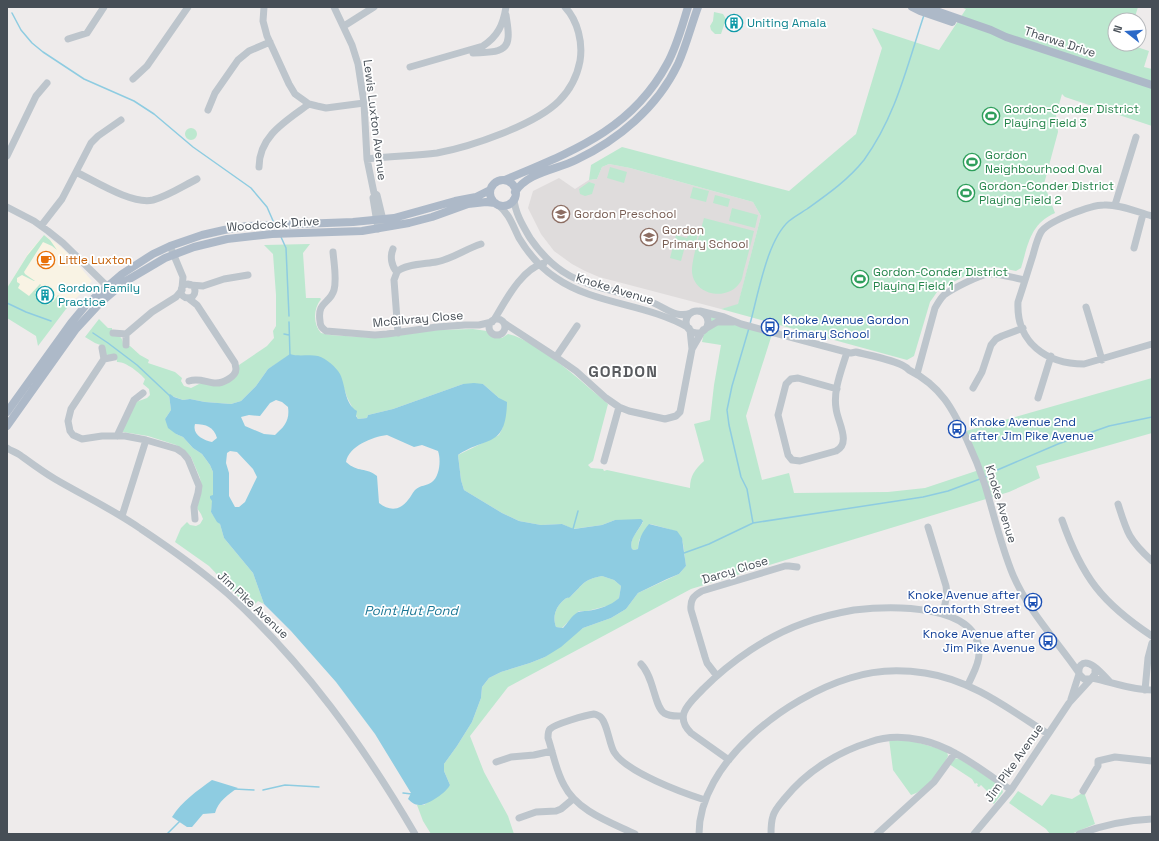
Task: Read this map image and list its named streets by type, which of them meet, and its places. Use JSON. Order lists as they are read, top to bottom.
{
  "streets": {
    "main road": ["Tharwa Drive", "Woodcock Drive"],
    "street": [
      "Lewis Luxton Avenue",
      "Knoke Avenue",
      "McGilvray Close",
      "Darcy Close",
      "Jim Pike Avenue"
    ]
  },
  "crossings": [
    ["Lewis Luxton Avenue", "Woodcock Drive"],
    ["Woodcock Drive", "Knoke Avenue"],
    ["Knoke Avenue", "Jim Pike Avenue"]
  ],
  "districts": ["GORDON"],
  "water": ["Point Hut Pond"],
  "places": {
    "building": ["Uniting Amala", "Gordon Family Practice"],
    "sports": [
      "Gordon-Conder District Playing Field 3",
      "Gordon Neighbourhood Oval",
      "Gordon-Conder District Playing Field 2",
      "Gordon-Conder District Playing Field 1"
    ],
    "school or university": ["Gordon Preschool", "Gordon Primary School"],
    "cafe": ["Little Luxton"],
    "bus stop": [
      "Knoke Avenue Gordon Primary School",
      "Knoke Avenue 2nd after Jim Pike Avenue",
      "Knoke Avenue after Cornforth Street",
      "Knoke Avenue after Jim Pike Avenue"
    ]
  },
  "north": "left"
}
